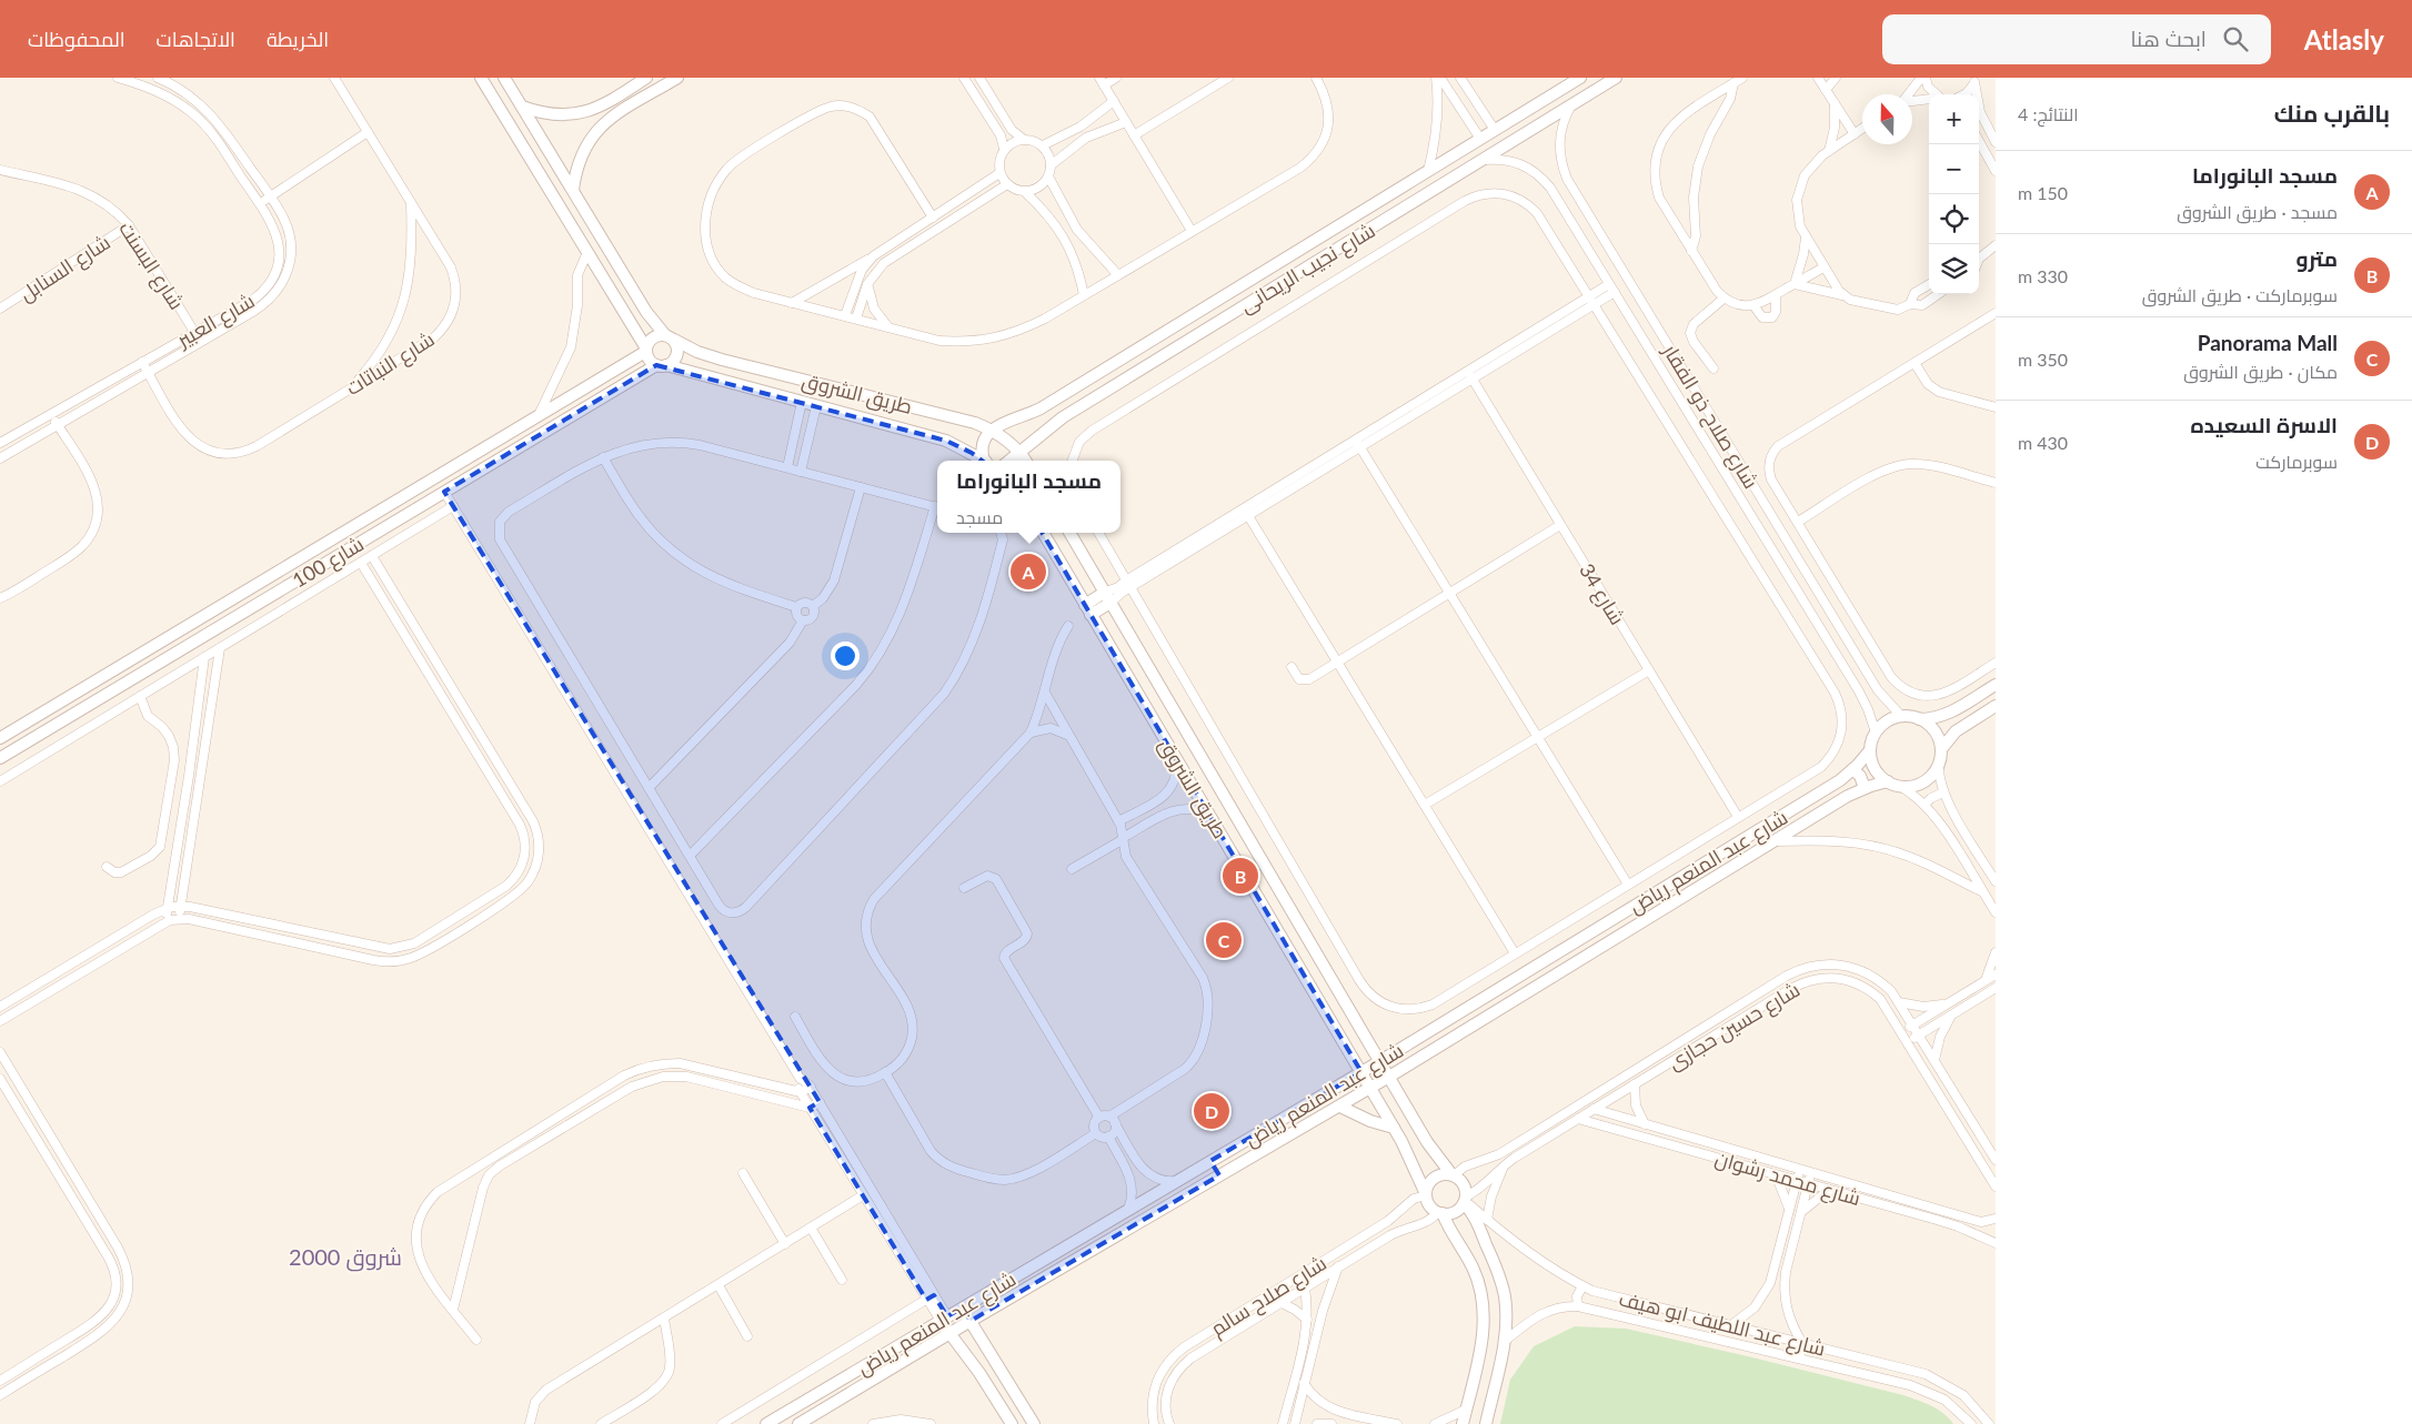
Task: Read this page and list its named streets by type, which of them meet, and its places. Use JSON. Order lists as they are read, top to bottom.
{
  "streets": {
    "street": [
      "شارع البسنت",
      "شارع السنابل",
      "شارع نجيب الريحانى",
      "شارع العبير",
      "شارع النباتات",
      "طريق الشروق",
      "شارع صلاح ذو الفقار",
      "شارع 100",
      "شارع 34",
      "شارع عبد المنعم رياض",
      "شارع حسين حجازى",
      "شارع محمد رشوان",
      "شارع صلاح سالم",
      "شارع عبد اللطيف ابو هيف"
    ]
  },
  "crossings": [
    ["شارع البسنت", "شارع السنابل"],
    ["شارع البسنت", "شارع العبير"],
    ["شارع نجيب الريحانى", "طريق الشروق"],
    ["شارع نجيب الريحانى", "شارع صلاح ذو الفقار"],
    ["شارع العبير", "شارع النباتات"],
    ["طريق الشروق", "شارع 100"],
    ["طريق الشروق", "شارع عبد المنعم رياض"],
    ["طريق الشروق", "شارع حسين حجازى"],
    ["طريق الشروق", "شارع صلاح سالم"],
    ["طريق الشروق", "شارع عبد اللطيف ابو هيف"],
    ["شارع صلاح ذو الفقار", "شارع عبد المنعم رياض"],
    ["شارع حسين حجازى", "شارع محمد رشوان"],
    ["شارع حسين حجازى", "شارع صلاح سالم"],
    ["شارع حسين حجازى", "شارع عبد اللطيف ابو هيف"],
    ["شارع صلاح سالم", "شارع عبد اللطيف ابو هيف"]
  ],
  "districts": ["شروق 2000"],
  "north": "top",
  "page": {
    "header": "Atlasly",
    "search": "ابحث هنا",
    "nav": ["الخريطة", "الاتجاهات", "المحفوظات"],
    "heading": ["بالقرب منك", "النتائج: 4"],
    "map_buttons": ["+", "−"],
    "list": [
      {
        "mark": "A",
        "name": "مسجد البانوراما",
        "note": "مسجد · طريق الشروق",
        "value": "150 m"
      },
      {
        "mark": "B",
        "name": "مترو",
        "note": "سوبرماركت · طريق الشروق",
        "value": "330 m"
      },
      {
        "mark": "C",
        "name": "Panorama Mall",
        "note": "مكان · طريق الشروق",
        "value": "350 m"
      },
      {
        "mark": "D",
        "name": "الاسرة السعيده",
        "note": "سوبرماركت",
        "value": "430 m"
      }
    ],
    "popup": ["مسجد البانوراما", "مسجد"],
    "pins": [
      "A",
      "B",
      "C",
      "D"
    ]
  }
}
